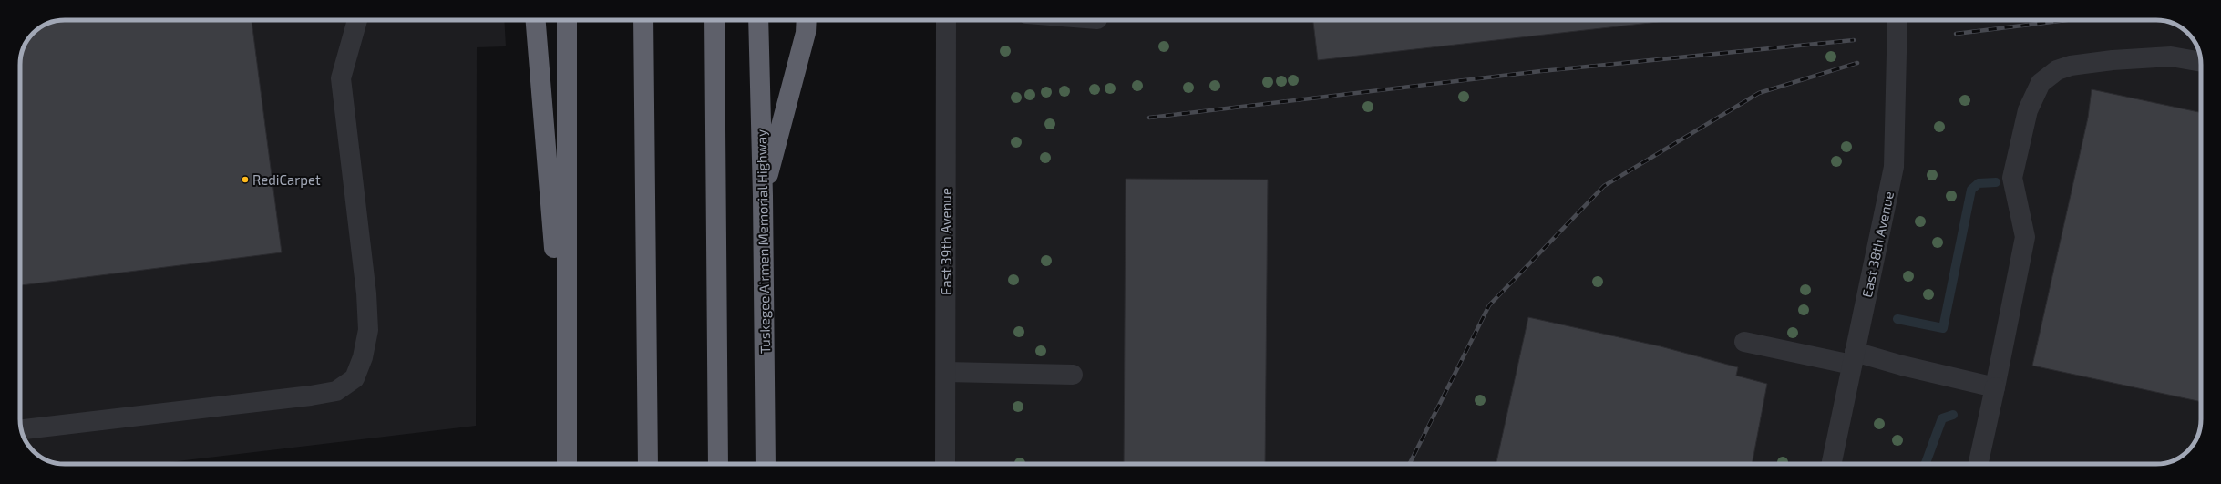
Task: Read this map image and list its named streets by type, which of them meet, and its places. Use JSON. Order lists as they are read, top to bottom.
{
  "streets": {
    "highway": ["Tuskegee Airmen Memorial Highway"],
    "street": ["East 39th Avenue", "East 38th Avenue"]
  },
  "places": ["RediCarpet"]
}
